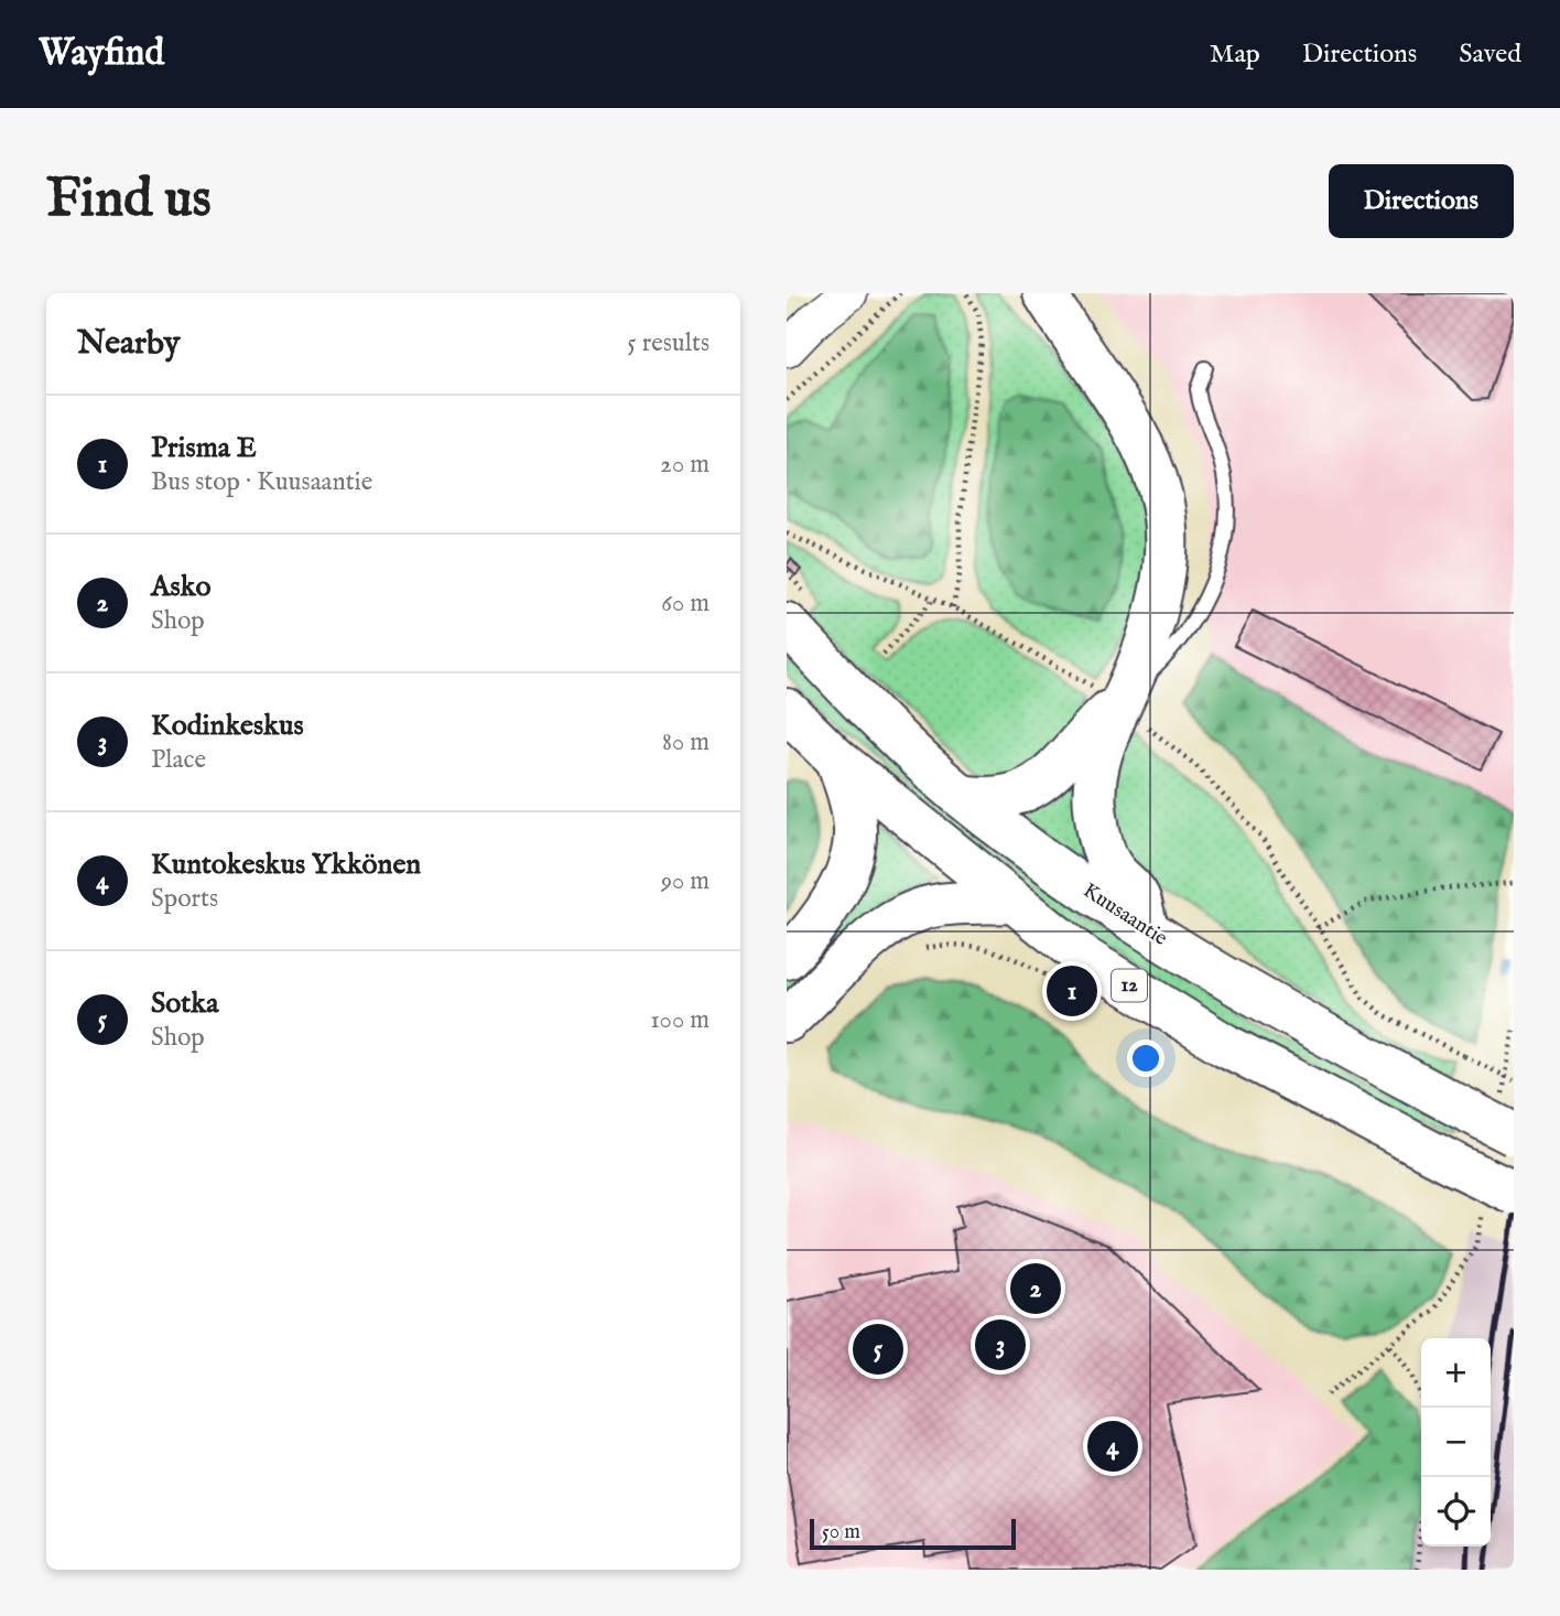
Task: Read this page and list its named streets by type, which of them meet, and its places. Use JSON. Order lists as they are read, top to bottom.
{
  "streets": {
    "main road": ["Kuusaantie", "12"]
  },
  "scale_bar": "50 m",
  "page": {
    "header": "Wayfind",
    "nav": ["Map", "Directions", "Saved"],
    "buttons": "Directions",
    "title": "Find us",
    "heading": ["Nearby", "5 results"],
    "list": [
      {
        "mark": "1",
        "name": "Prisma E",
        "note": "Bus stop · Kuusaantie",
        "value": "20 m"
      },
      {
        "mark": "2",
        "name": "Asko",
        "note": "Shop",
        "value": "60 m"
      },
      {
        "mark": "3",
        "name": "Kodinkeskus",
        "note": "Place",
        "value": "80 m"
      },
      {
        "mark": "4",
        "name": "Kuntokeskus Ykkönen",
        "note": "Sports",
        "value": "90 m"
      },
      {
        "mark": "5",
        "name": "Sotka",
        "note": "Shop",
        "value": "100 m"
      }
    ],
    "pins": [
      "1",
      "2",
      "3",
      "5",
      "4"
    ],
    "map_buttons": ["+", "−"],
    "scale": "50 m"
  }
}
